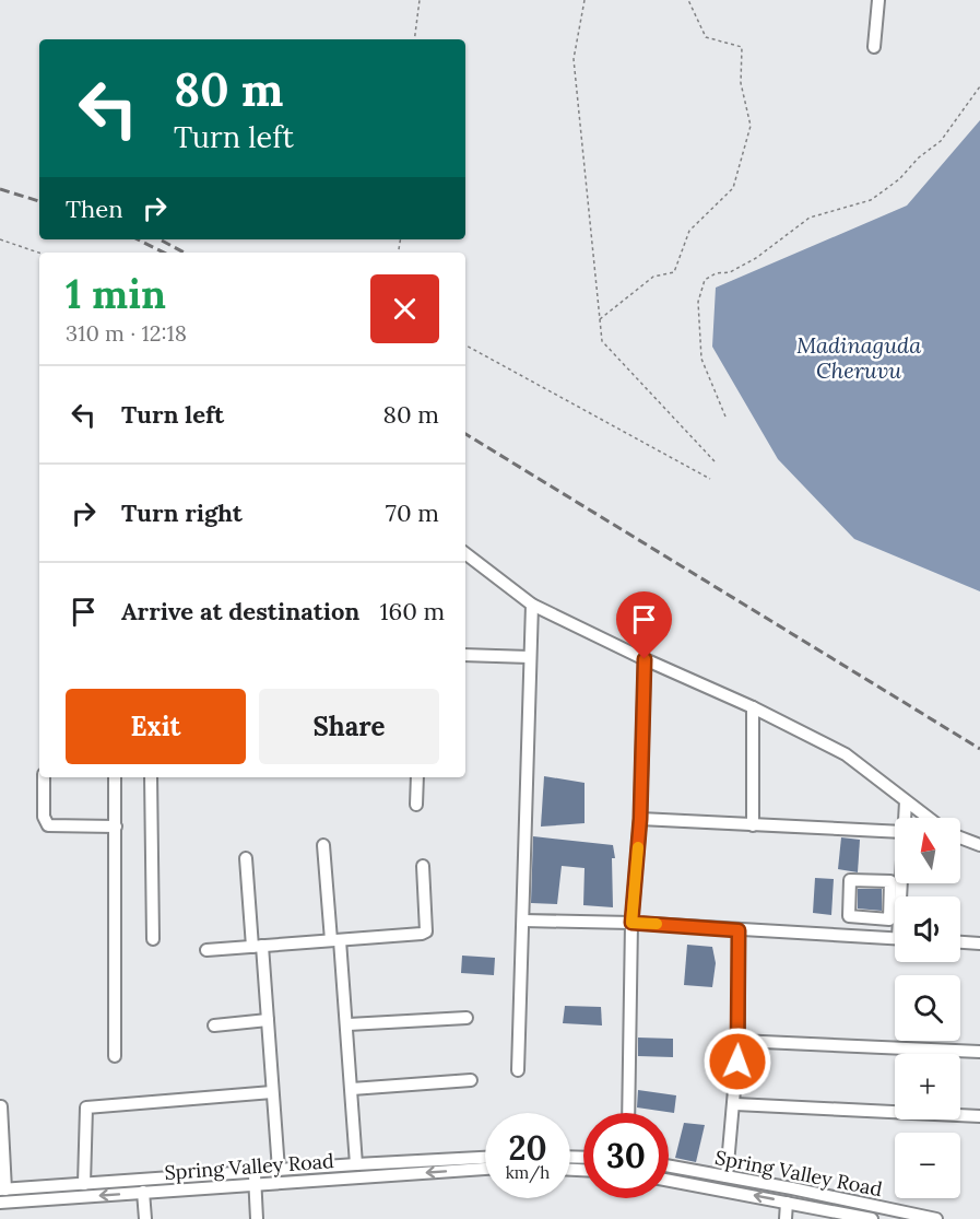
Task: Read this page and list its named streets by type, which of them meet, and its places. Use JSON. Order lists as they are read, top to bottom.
{
  "streets": {
    "street": ["Spring Valley Road"]
  },
  "water": ["Madinaguda Cheruvu"],
  "north": "top",
  "page": {
    "turn": ["80 m", "Turn left"],
    "then": "Then",
    "heading": ["1 min", "310 m · 12:18"],
    "list": [
      {
        "name": "Turn left",
        "value": "80 m"
      },
      {
        "name": "Turn right",
        "value": "70 m"
      },
      {
        "name": "Arrive at destination",
        "value": "160 m"
      }
    ],
    "buttons": ["Exit", "Share"],
    "map_buttons": ["+", "−"],
    "speed": "20 km/h",
    "limit": "30"
  }
}
